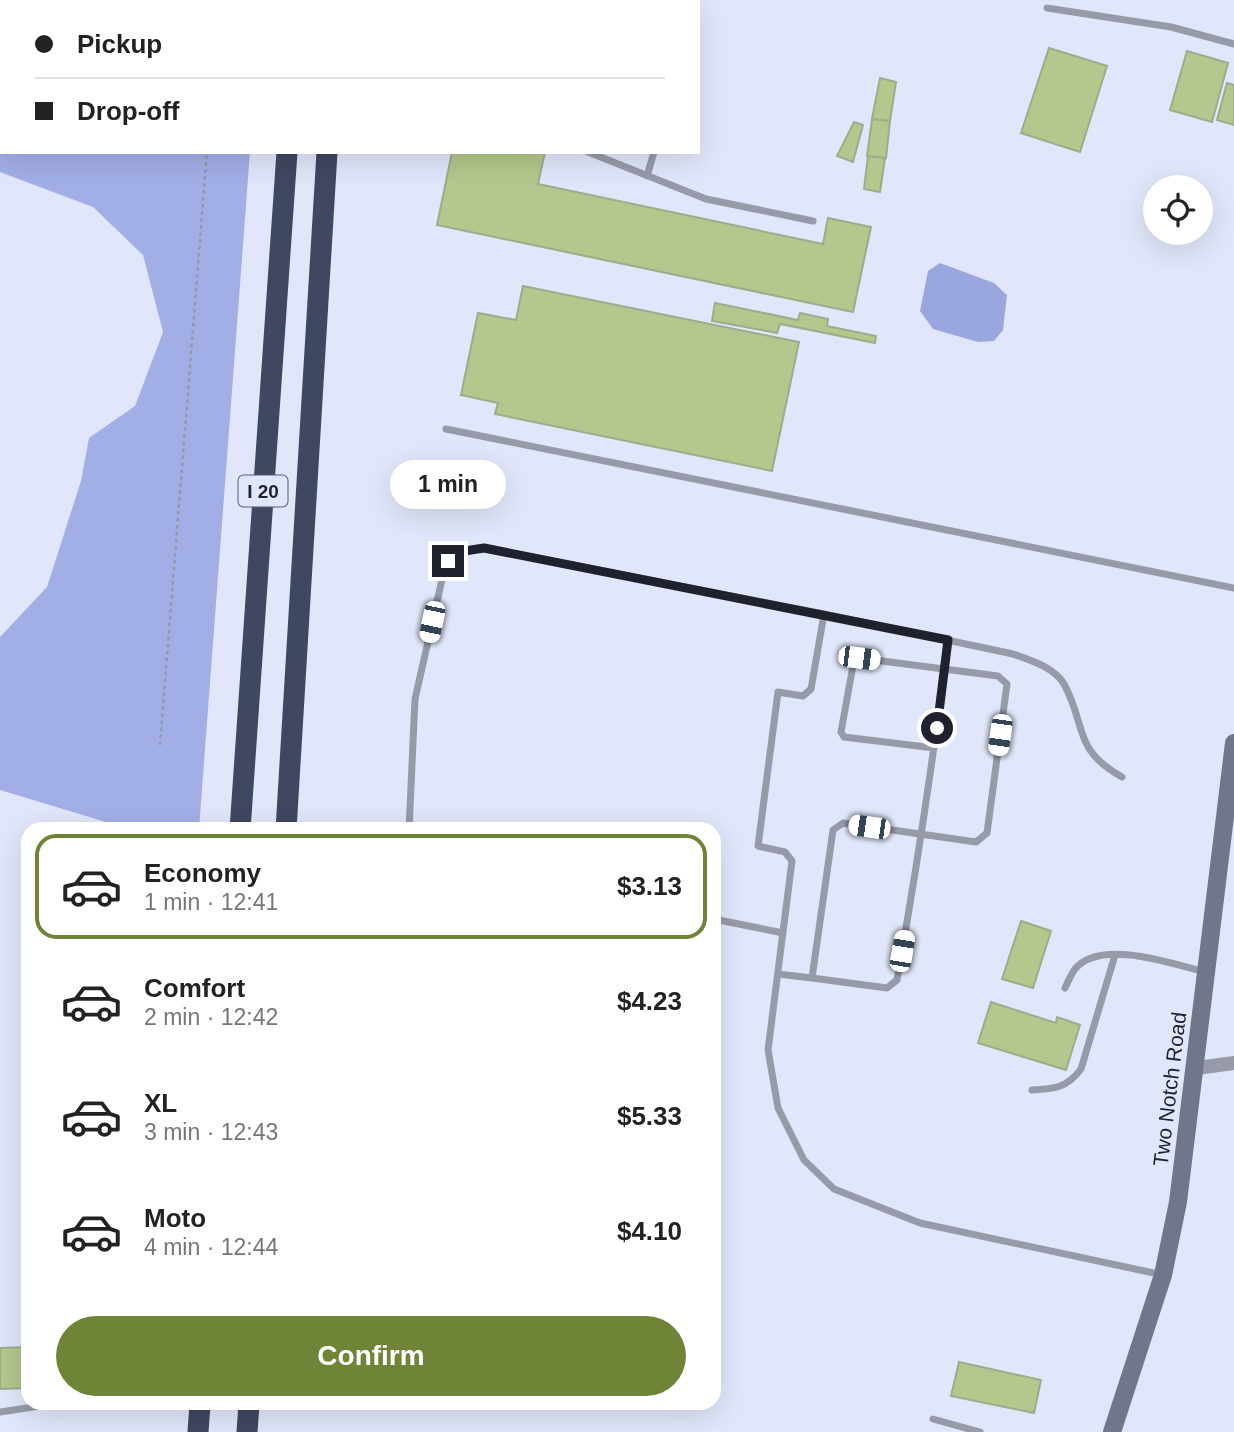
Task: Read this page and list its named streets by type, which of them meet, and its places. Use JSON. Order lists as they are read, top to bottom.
{
  "streets": {
    "highway": ["I 20"],
    "street": ["Two Notch Road"]
  },
  "page": {
    "banner": ["Pickup", "Drop-off"],
    "bubble": "1 min",
    "list": [
      {
        "name": "Economy",
        "note": "1 min · 12:41",
        "value": "$3.13"
      },
      {
        "name": "Comfort",
        "note": "2 min · 12:42",
        "value": "$4.23"
      },
      {
        "name": "XL",
        "note": "3 min · 12:43",
        "value": "$5.33"
      },
      {
        "name": "Moto",
        "note": "4 min · 12:44",
        "value": "$4.10"
      }
    ],
    "buttons": "Confirm"
  }
}
